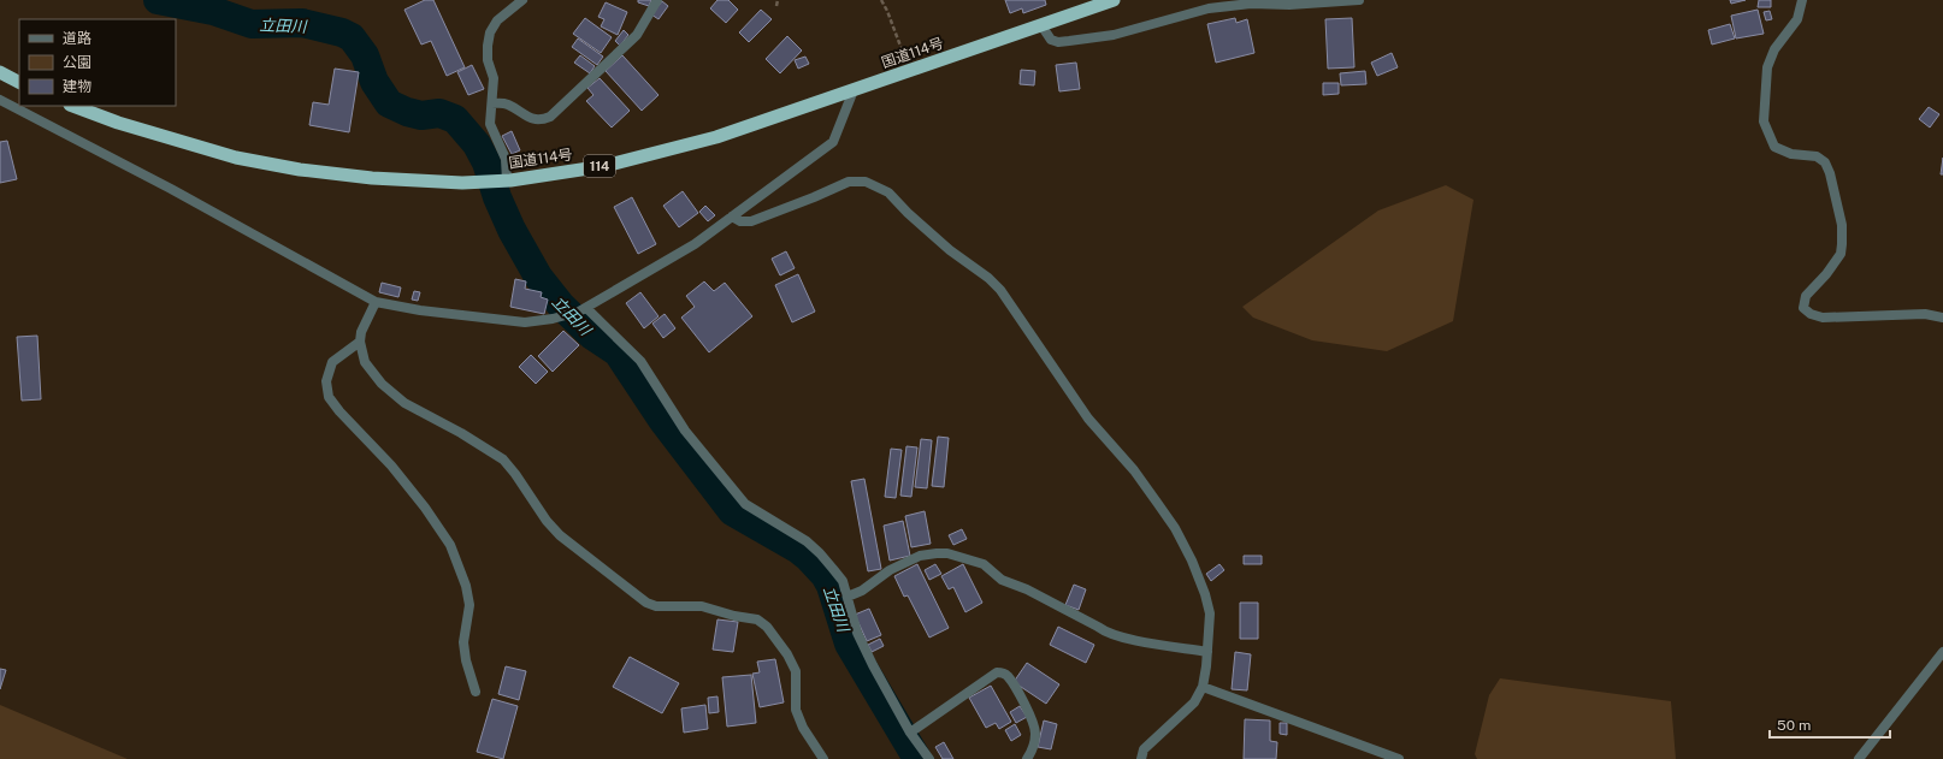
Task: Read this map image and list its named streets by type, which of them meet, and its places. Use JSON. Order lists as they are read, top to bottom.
{
  "streets": {
    "highway": ["国道114号", "114"]
  },
  "water": ["立田川"],
  "legend": ["道路", "公園", "建物"],
  "scale_bar": "50 m"
}
